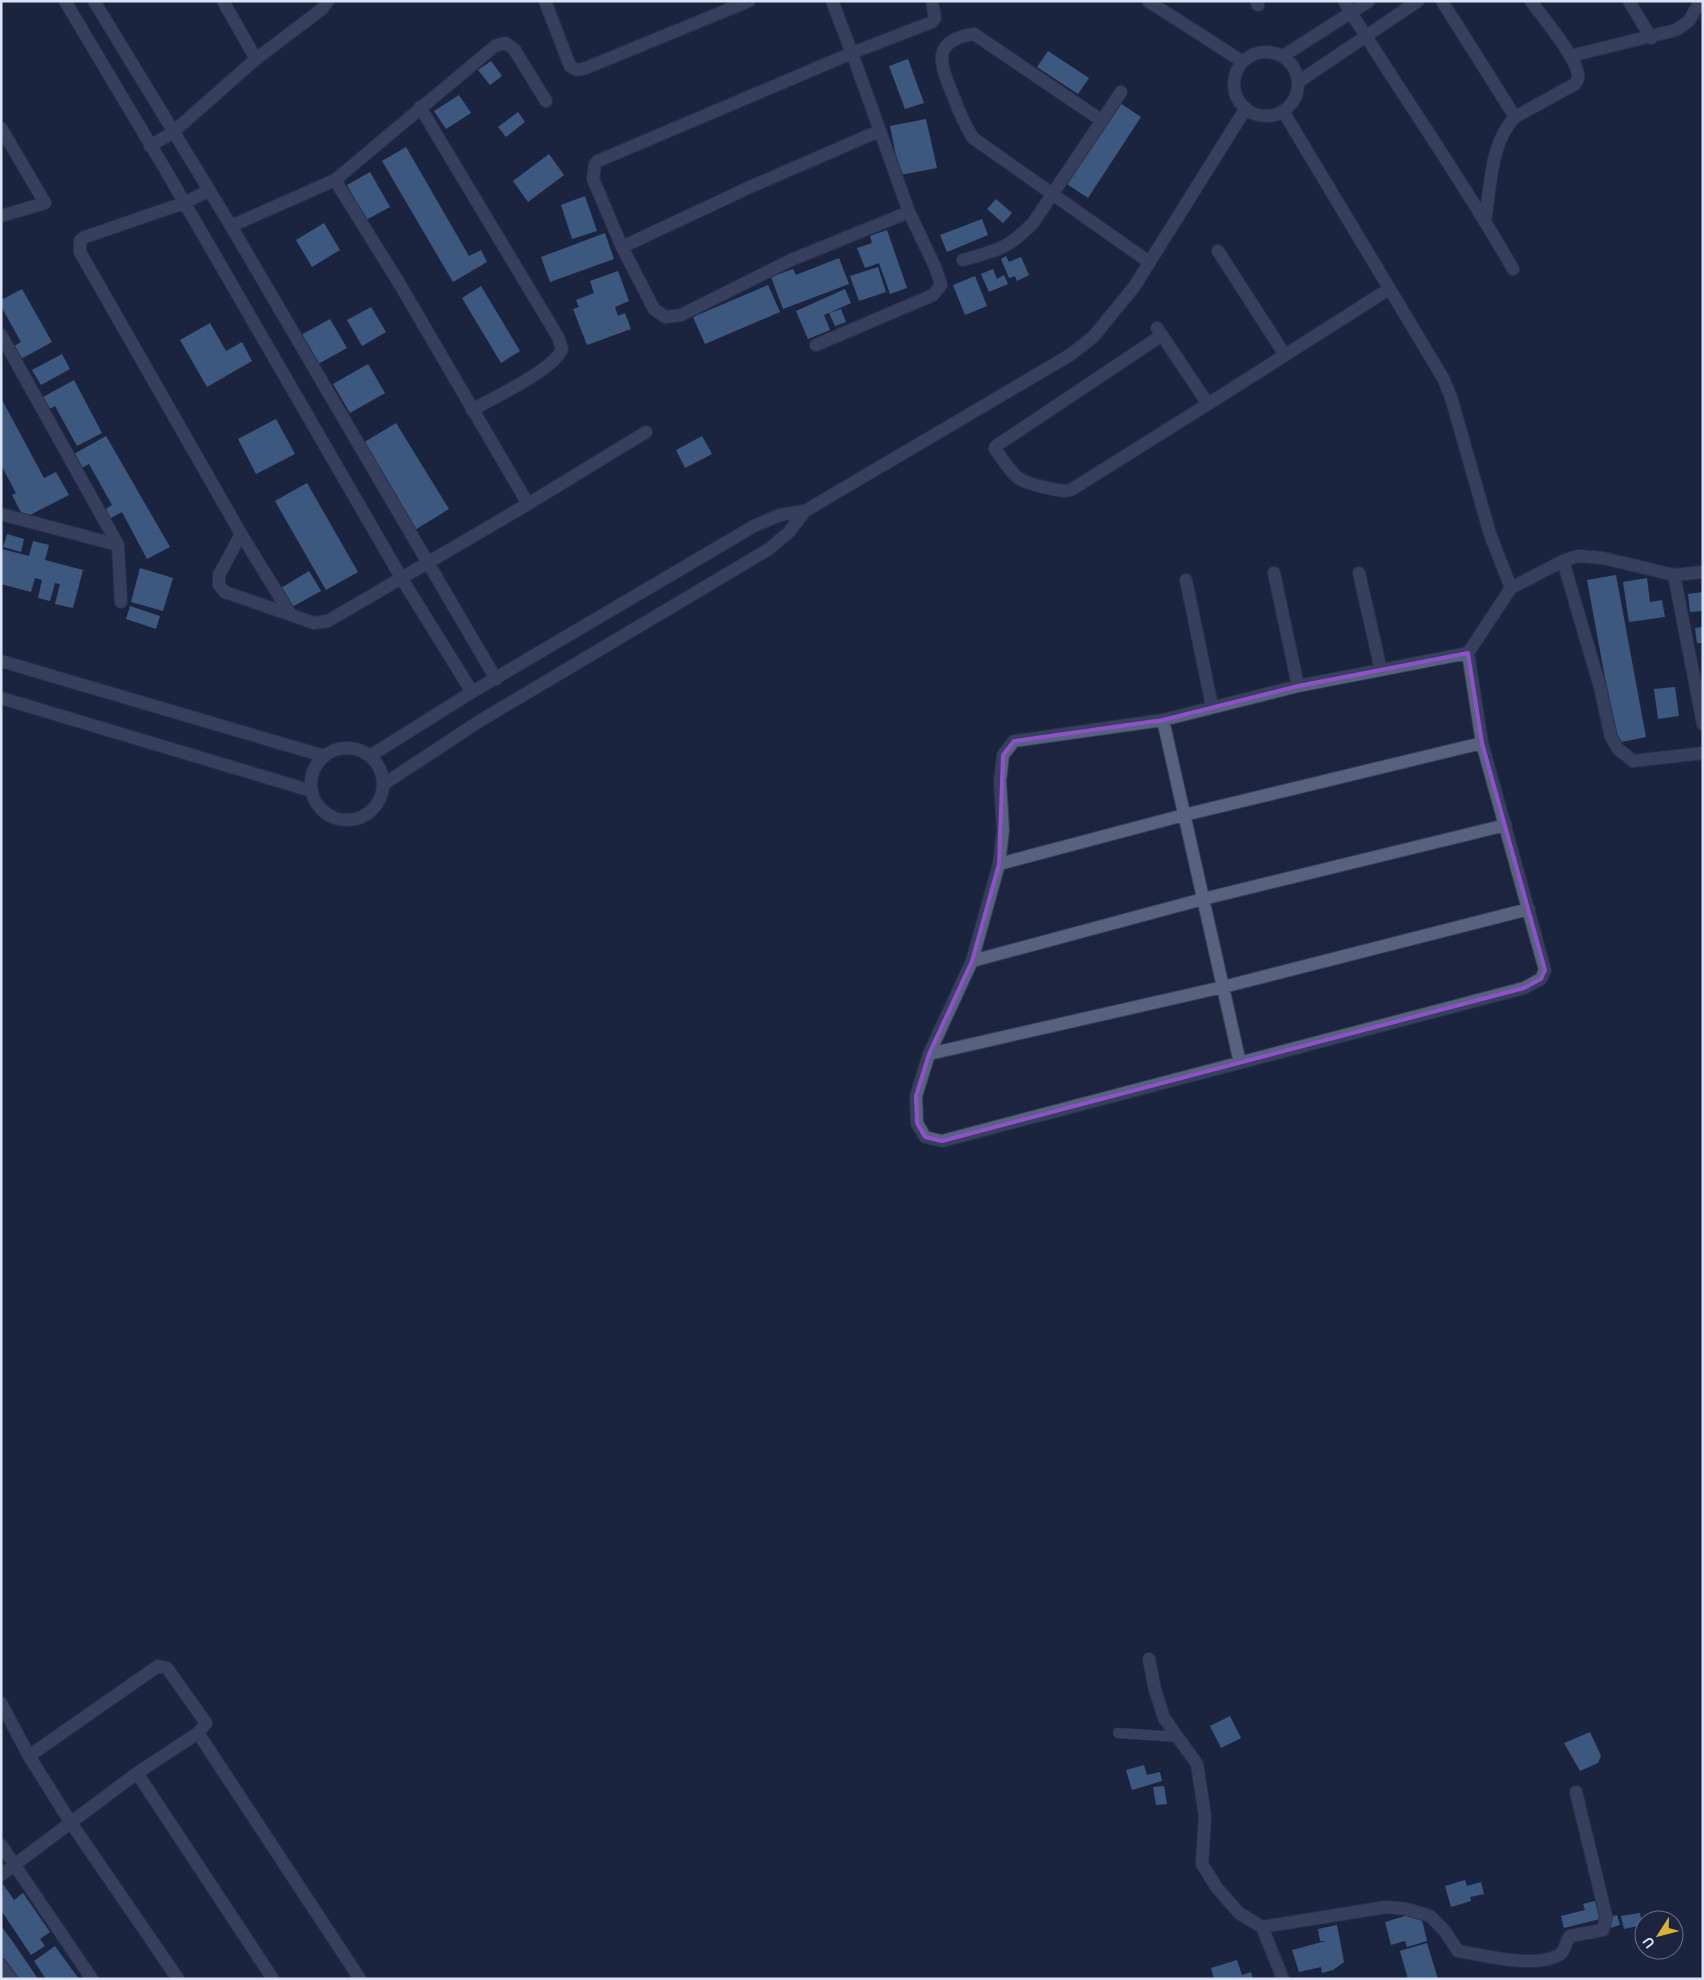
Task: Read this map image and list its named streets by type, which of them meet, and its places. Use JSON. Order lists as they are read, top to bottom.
{
  "north": "bottom left"
}
